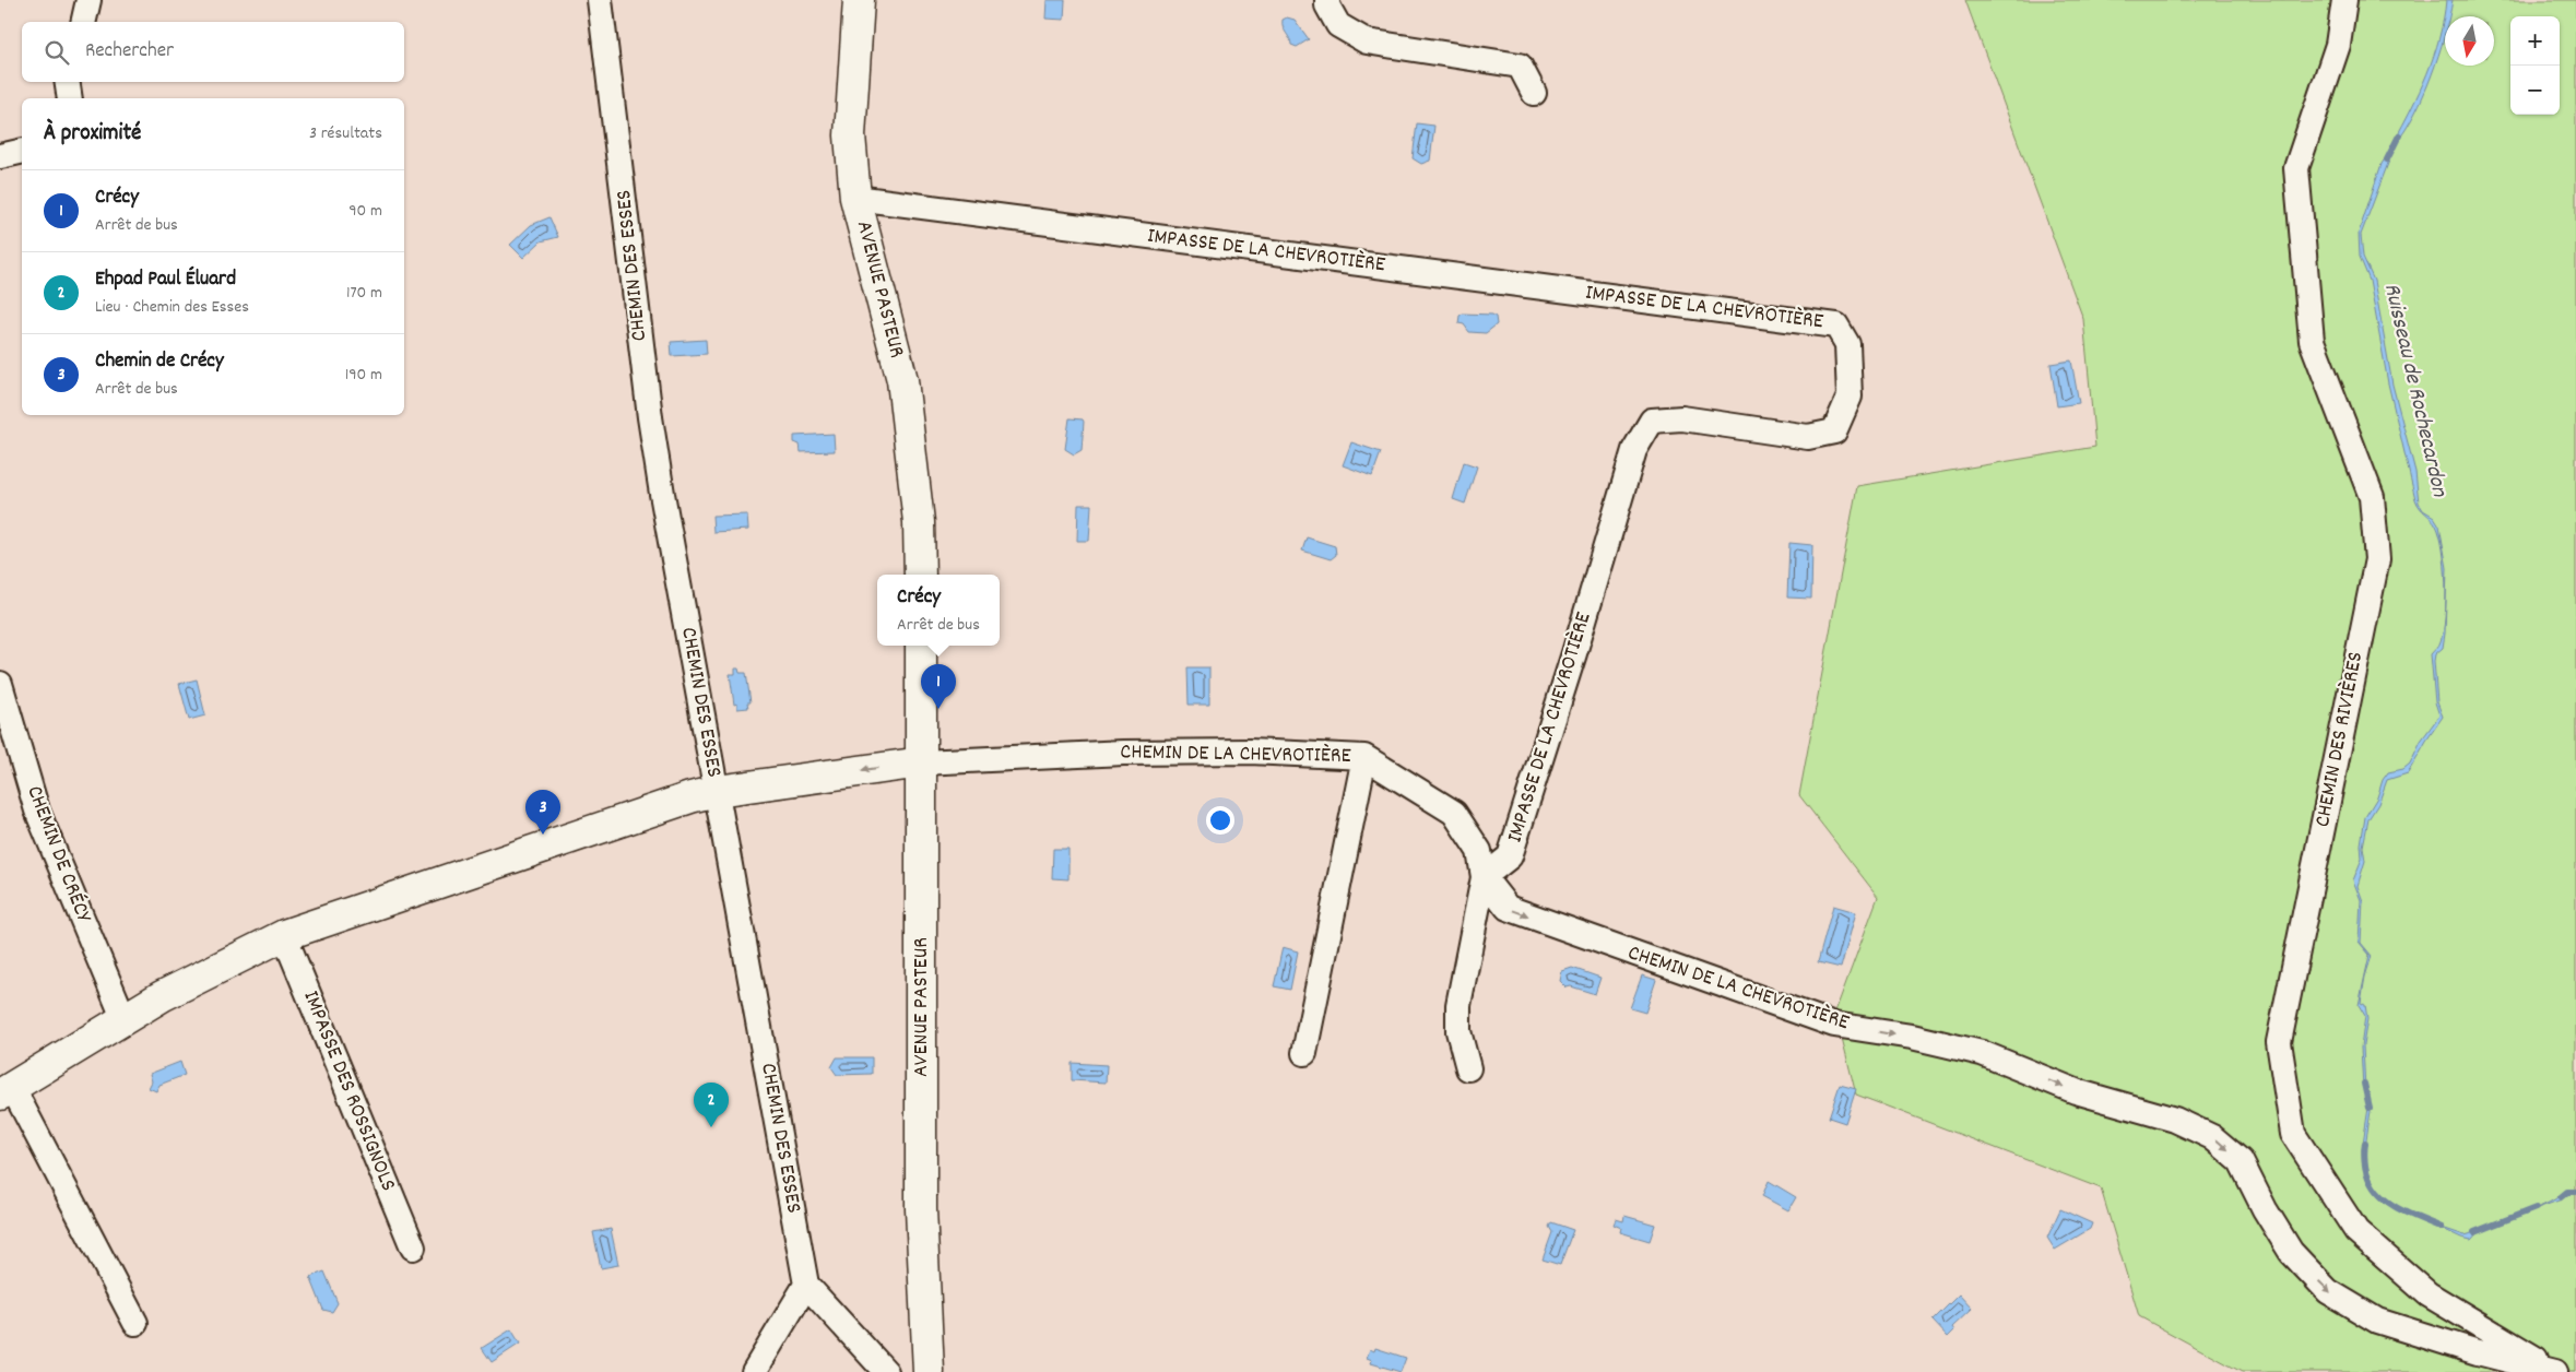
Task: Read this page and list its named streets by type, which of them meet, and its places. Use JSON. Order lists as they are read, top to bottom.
{
  "streets": {
    "main road": ["AVENUE PASTEUR"],
    "street": [
      "IMPASSE DE LA CHEVROTIÈRE",
      "CHEMIN DES ESSES",
      "CHEMIN DES RIVIÈRES",
      "CHEMIN DE LA CHEVROTIÈRE",
      "CHEMIN DE CRÉCY",
      "IMPASSE DES ROSSIGNOLS"
    ]
  },
  "crossings": [
    ["IMPASSE DE LA CHEVROTIÈRE", "AVENUE PASTEUR"],
    ["IMPASSE DE LA CHEVROTIÈRE", "CHEMIN DE LA CHEVROTIÈRE"],
    ["AVENUE PASTEUR", "CHEMIN DE LA CHEVROTIÈRE"],
    ["CHEMIN DES RIVIÈRES", "CHEMIN DE LA CHEVROTIÈRE"]
  ],
  "one_way": ["CHEMIN DE LA CHEVROTIÈRE"],
  "water": ["Ruisseau de Rochecardon"],
  "north": "bottom",
  "page": {
    "map_buttons": ["+", "−"],
    "search": "Rechercher",
    "heading": ["À proximité", "3 résultats"],
    "list": [
      {
        "mark": "1",
        "name": "Crécy",
        "note": "Arrêt de bus",
        "value": "90 m"
      },
      {
        "mark": "2",
        "name": "Ehpad Paul Éluard",
        "note": "Lieu · Chemin des Esses",
        "value": "170 m"
      },
      {
        "mark": "3",
        "name": "Chemin de Crécy",
        "note": "Arrêt de bus",
        "value": "190 m"
      }
    ],
    "popup": ["Crécy", "Arrêt de bus"],
    "pins": ["1", "3", "2"]
  }
}
